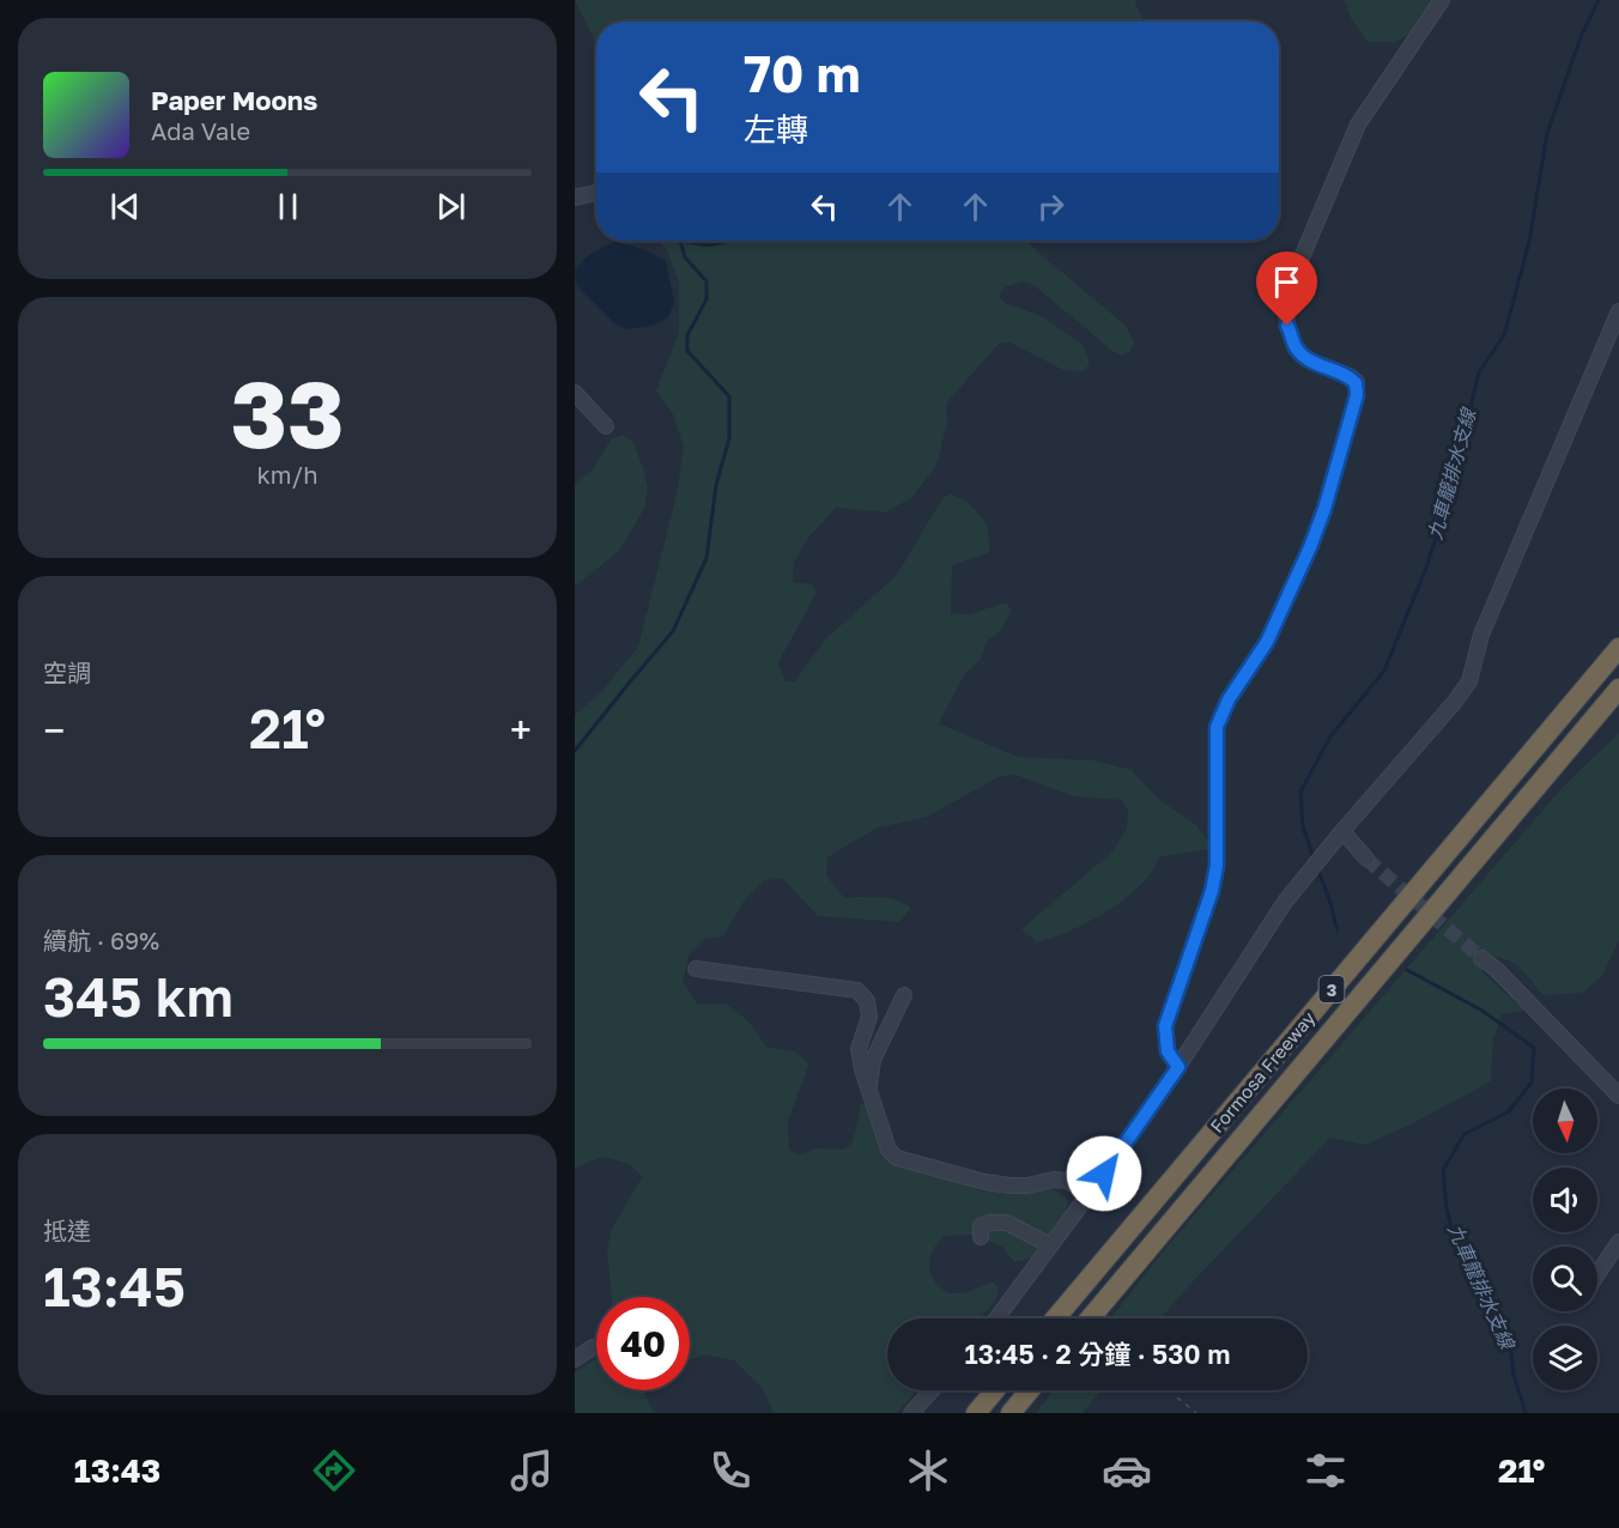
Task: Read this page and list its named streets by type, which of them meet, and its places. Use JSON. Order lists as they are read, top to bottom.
{
  "streets": {
    "highway": ["3", "Formosa Freeway"]
  },
  "water": ["九車籠排水支線"],
  "north": "bottom",
  "page": {
    "turn": ["70 m", "左轉"],
    "song": ["Paper Moons", "Ada Vale"],
    "tile": [
      ["33", "km/h"],
      "空調",
      ["續航 · 69%", "345 km"],
      ["抵達", "13:45"]
    ],
    "heat": ["−", "21°", "+"],
    "limit": "40",
    "trip": "13:45 · 2 分鐘 · 530 m",
    "tabs": ["13:43", "21°"]
  }
}
